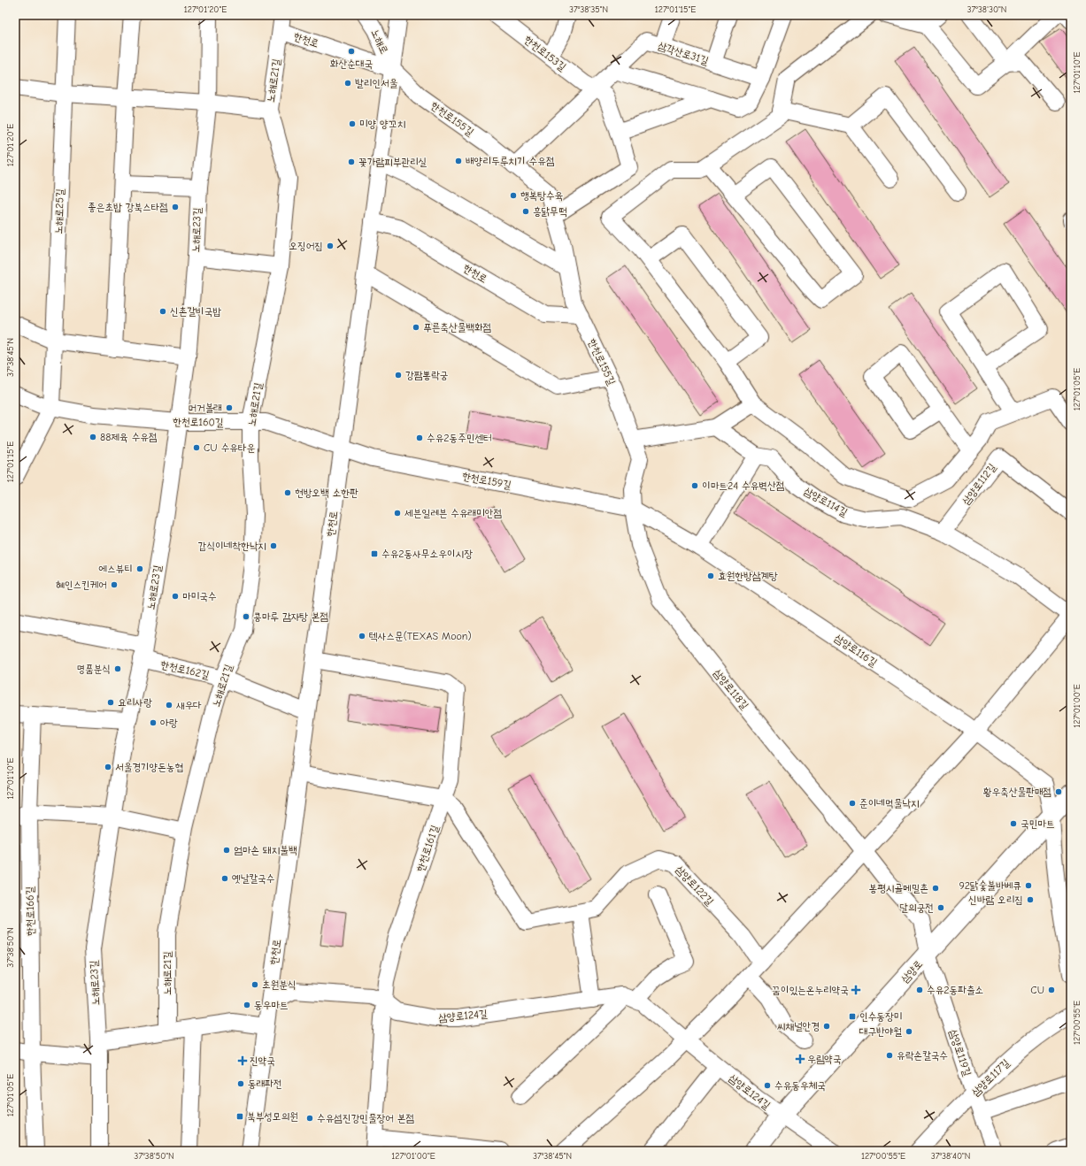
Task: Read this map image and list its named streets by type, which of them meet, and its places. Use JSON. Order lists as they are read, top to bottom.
{
  "streets": {
    "main road": ["삼양로"],
    "street": [
      "한천로",
      "노해로",
      "한천로153길",
      "삼각산로31길",
      "노해로21길",
      "한천로155길",
      "노해로25길",
      "노해로23길",
      "한천로160길",
      "한천로159길",
      "삼양로112길",
      "삼양로114길",
      "삼양로116길",
      "한천로162길",
      "삼양로118길",
      "한천로161길",
      "삼양로122길",
      "한천로166길",
      "삼양로124길",
      "삼양로119길",
      "삼양로117길"
    ]
  },
  "crossings": [
    ["한천로", "노해로"],
    ["한천로", "노해로21길"],
    ["한천로", "한천로155길"],
    ["한천로", "한천로160길"],
    ["한천로", "한천로159길"],
    ["한천로", "한천로162길"],
    ["한천로", "한천로161길"],
    ["한천로", "삼양로124길"],
    ["노해로", "한천로155길"],
    ["한천로153길", "삼각산로31길"],
    ["노해로21길", "한천로160길"],
    ["노해로21길", "한천로162길"],
    ["한천로155길", "한천로159길"],
    ["한천로155길", "삼양로116길"],
    ["한천로155길", "삼양로118길"],
    ["노해로25길", "한천로160길"],
    ["노해로23길", "한천로160길"],
    ["노해로23길", "한천로162길"],
    ["한천로160길", "한천로159길"],
    ["한천로159길", "삼양로116길"],
    ["한천로159길", "삼양로118길"],
    ["삼양로112길", "삼양로114길"],
    ["삼양로116길", "삼양로118길"],
    ["삼양로116길", "삼양로"],
    ["삼양로118길", "삼양로"],
    ["삼양로118길", "삼양로119길"],
    ["한천로161길", "삼양로122길"],
    ["한천로161길", "삼양로124길"],
    ["삼양로", "삼양로124길"],
    ["삼양로", "삼양로119길"],
    ["삼양로119길", "삼양로117길"]
  ],
  "places": {
    "other": [
      "화산순대국",
      "발리인서울",
      "미양 양꼬치",
      "배양리두루치기 수유점",
      "꽃가람피부관리실",
      "행복탕수육",
      "좋은초밥 강북스타점",
      "흥닭무떡",
      "오징어집",
      "신촌갈비국밥",
      "푸른축산물백화점",
      "강짬뽕락궁",
      "머거볼래",
      "88제육 수유점",
      "수유2동주민센터",
      "CU 수유타운",
      "이마트24 수유벽산점",
      "현방오백 소한판",
      "세븐일레븐 수유래미안점",
      "갑식이네착한낙지",
      "에스뷰티",
      "효원한방삼계탕",
      "혜인스킨케어",
      "마미국수",
      "콩마루 감자탕 본점",
      "텍사스문(TEXAS Moon)",
      "명품분식",
      "요리사랑",
      "새우다",
      "아랑",
      "서울경기양돈농협",
      "황우축산물판매점",
      "준이네먹물낙지",
      "국민마트",
      "엄마손 돼지불백",
      "옛날칼국수",
      "92닭숯불바베큐",
      "봉평시골메밀촌",
      "신바람 오리집",
      "달의궁전",
      "초원분식",
      "수유2동파출소",
      "CU",
      "동우마트",
      "씨채널안경",
      "대구반야월",
      "유락손칼국수",
      "동래파전",
      "수유동우체국",
      "수유섬진강민물장어 본점"
    ],
    "transit": ["수유2동사무소우이시장", "인수동장미", "북부성모의원"],
    "health": ["꿈이있는온누리약국", "우림약국", "진약국"]
  },
  "coordinates": [
    "127°01'20\"E",
    "37°38'35\"N",
    "127°01'15\"E",
    "37°38'30\"N",
    "127°01'10\"E",
    "37°38'45\"N",
    "127°01'05\"E",
    "127°01'00\"E",
    "37°38'50\"N",
    "127°00'55\"E",
    "37°38'40\"N"
  ]
}
